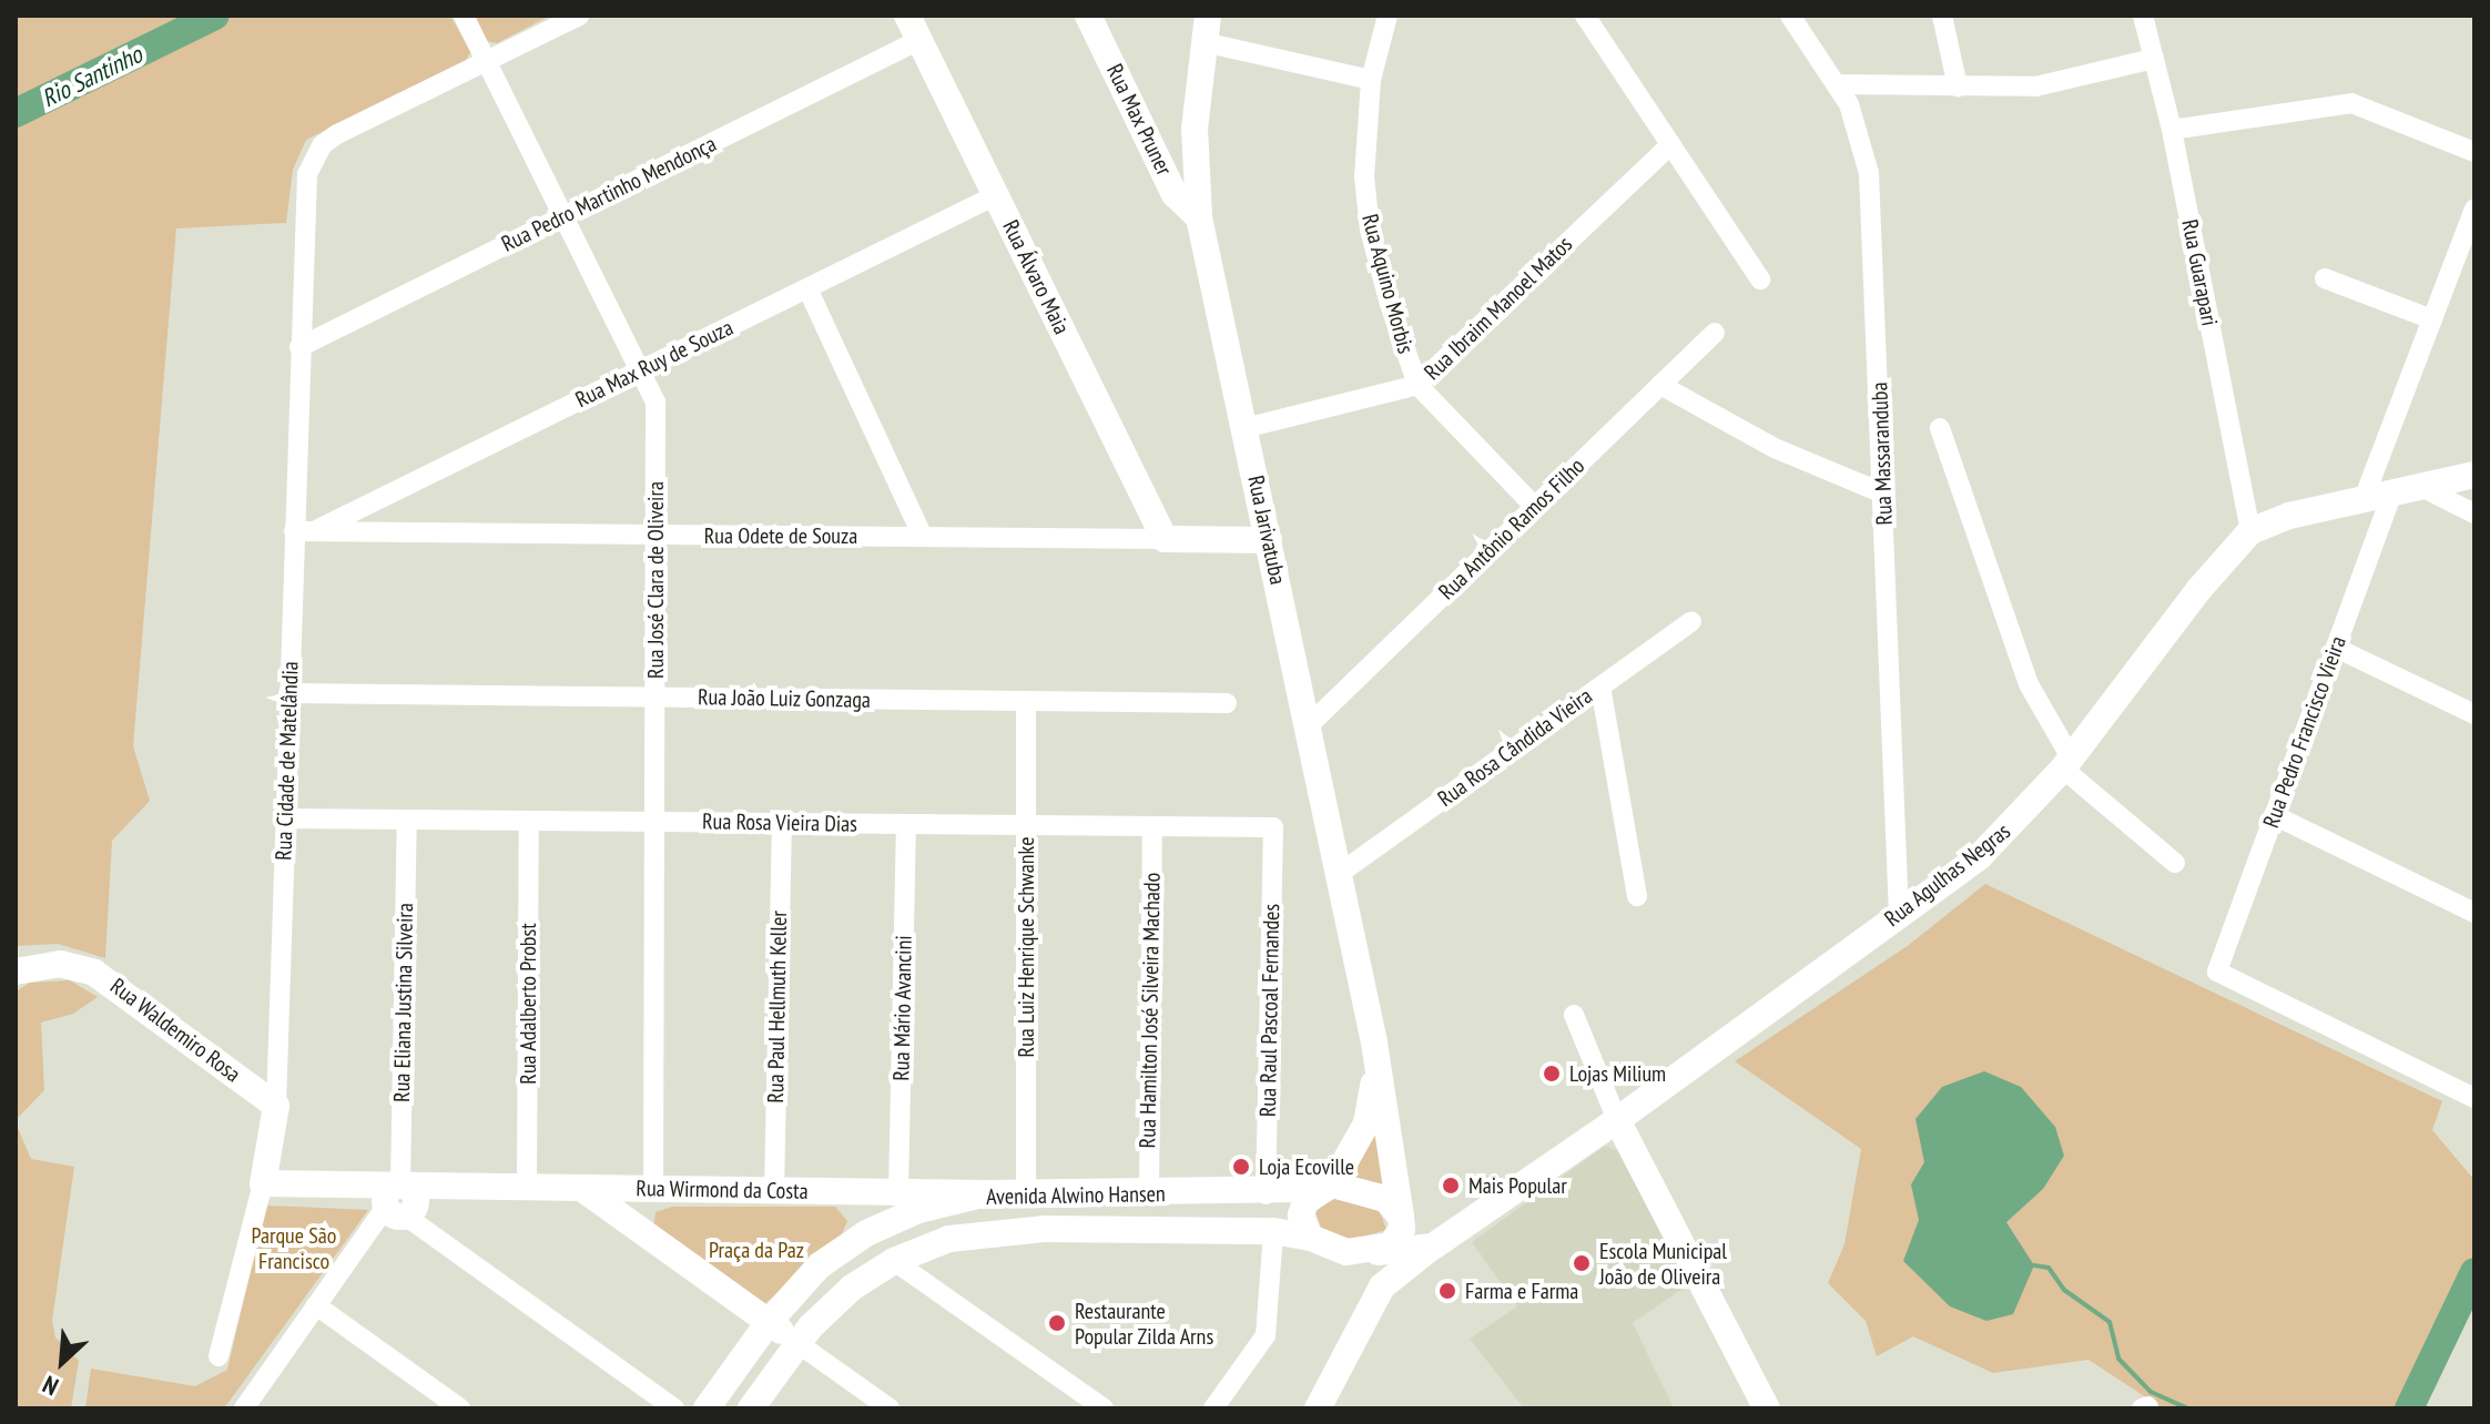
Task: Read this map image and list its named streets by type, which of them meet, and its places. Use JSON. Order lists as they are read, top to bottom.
{
  "streets": {
    "street": [
      "Rua Max Pruner",
      "Rua Pedro Martinho Mendonça",
      "Rua Guarapari",
      "Rua Álvaro Maia",
      "Rua Aquino Morbis",
      "Rua Ibraim Manoel Matos",
      "Rua Max Ruy de Souza",
      "Rua Massaranduba",
      "Rua Antônio Ramos Filho",
      "Rua Jarivatuba",
      "Rua Odete de Souza",
      "Rua José Clara de Oliveira",
      "Rua João Luiz Gonzaga",
      "Rua Pedro Francisco Vieira",
      "Rua Rosa Cândida Vieira",
      "Rua Cidade de Matelândia",
      "Rua Rosa Vieira Dias",
      "Rua Agulhas Negras",
      "Rua Luiz Henrique Schwanke",
      "Rua Eliana Justina Silveira",
      "Rua Adalberto Probst",
      "Rua Paul Hellmuth Keller",
      "Rua Mário Avancini",
      "Rua Hamilton José Silveira Machado",
      "Rua Raul Pascoal Fernandes",
      "Rua Waldemiro Rosa",
      "Rua Wirmond da Costa",
      "Avenida Alwino Hansen"
    ]
  },
  "crossings": [
    ["Rua Max Pruner", "Rua Jarivatuba"],
    ["Rua Pedro Martinho Mendonça", "Rua Álvaro Maia"],
    ["Rua Pedro Martinho Mendonça", "Rua José Clara de Oliveira"],
    ["Rua Pedro Martinho Mendonça", "Rua Cidade de Matelândia"],
    ["Rua Guarapari", "Rua Agulhas Negras"],
    ["Rua Álvaro Maia", "Rua Max Ruy de Souza"],
    ["Rua Álvaro Maia", "Rua Odete de Souza"],
    ["Rua Aquino Morbis", "Rua Ibraim Manoel Matos"],
    ["Rua Aquino Morbis", "Rua Antônio Ramos Filho"],
    ["Rua Ibraim Manoel Matos", "Rua Jarivatuba"],
    ["Rua Max Ruy de Souza", "Rua Odete de Souza"],
    ["Rua Max Ruy de Souza", "Rua José Clara de Oliveira"],
    ["Rua Max Ruy de Souza", "Rua Cidade de Matelândia"],
    ["Rua Massaranduba", "Rua Agulhas Negras"],
    ["Rua Antônio Ramos Filho", "Rua Jarivatuba"],
    ["Rua Jarivatuba", "Rua Odete de Souza"],
    ["Rua Jarivatuba", "Rua Rosa Cândida Vieira"],
    ["Rua Jarivatuba", "Rua Agulhas Negras"],
    ["Rua Jarivatuba", "Avenida Alwino Hansen"],
    ["Rua Odete de Souza", "Rua José Clara de Oliveira"],
    ["Rua Odete de Souza", "Rua Cidade de Matelândia"],
    ["Rua José Clara de Oliveira", "Rua João Luiz Gonzaga"],
    ["Rua José Clara de Oliveira", "Rua Cidade de Matelândia"],
    ["Rua José Clara de Oliveira", "Rua Rosa Vieira Dias"],
    ["Rua José Clara de Oliveira", "Rua Wirmond da Costa"],
    ["Rua João Luiz Gonzaga", "Rua Cidade de Matelândia"],
    ["Rua João Luiz Gonzaga", "Rua Luiz Henrique Schwanke"],
    ["Rua Cidade de Matelândia", "Rua Rosa Vieira Dias"],
    ["Rua Cidade de Matelândia", "Rua Waldemiro Rosa"],
    ["Rua Cidade de Matelândia", "Rua Wirmond da Costa"],
    ["Rua Rosa Vieira Dias", "Rua Luiz Henrique Schwanke"],
    ["Rua Rosa Vieira Dias", "Rua Eliana Justina Silveira"],
    ["Rua Rosa Vieira Dias", "Rua Adalberto Probst"],
    ["Rua Rosa Vieira Dias", "Rua Paul Hellmuth Keller"],
    ["Rua Rosa Vieira Dias", "Rua Mário Avancini"],
    ["Rua Rosa Vieira Dias", "Rua Hamilton José Silveira Machado"],
    ["Rua Rosa Vieira Dias", "Rua Raul Pascoal Fernandes"],
    ["Rua Agulhas Negras", "Avenida Alwino Hansen"],
    ["Rua Luiz Henrique Schwanke", "Avenida Alwino Hansen"],
    ["Rua Eliana Justina Silveira", "Rua Wirmond da Costa"],
    ["Rua Adalberto Probst", "Rua Wirmond da Costa"],
    ["Rua Paul Hellmuth Keller", "Rua Wirmond da Costa"],
    ["Rua Mário Avancini", "Rua Wirmond da Costa"],
    ["Rua Hamilton José Silveira Machado", "Avenida Alwino Hansen"],
    ["Rua Raul Pascoal Fernandes", "Avenida Alwino Hansen"],
    ["Rua Wirmond da Costa", "Avenida Alwino Hansen"]
  ],
  "water": ["Rio Santinho"],
  "parks": ["Parque São Francisco", "Praça da Paz"],
  "places": [
    "Lojas Milium",
    "Loja Ecoville",
    "Mais Popular",
    "Escola Municipal João de Oliveira",
    "Farma e Farma",
    "Restaurante Popular Zilda Arns"
  ],
  "north": "bottom left"
}
